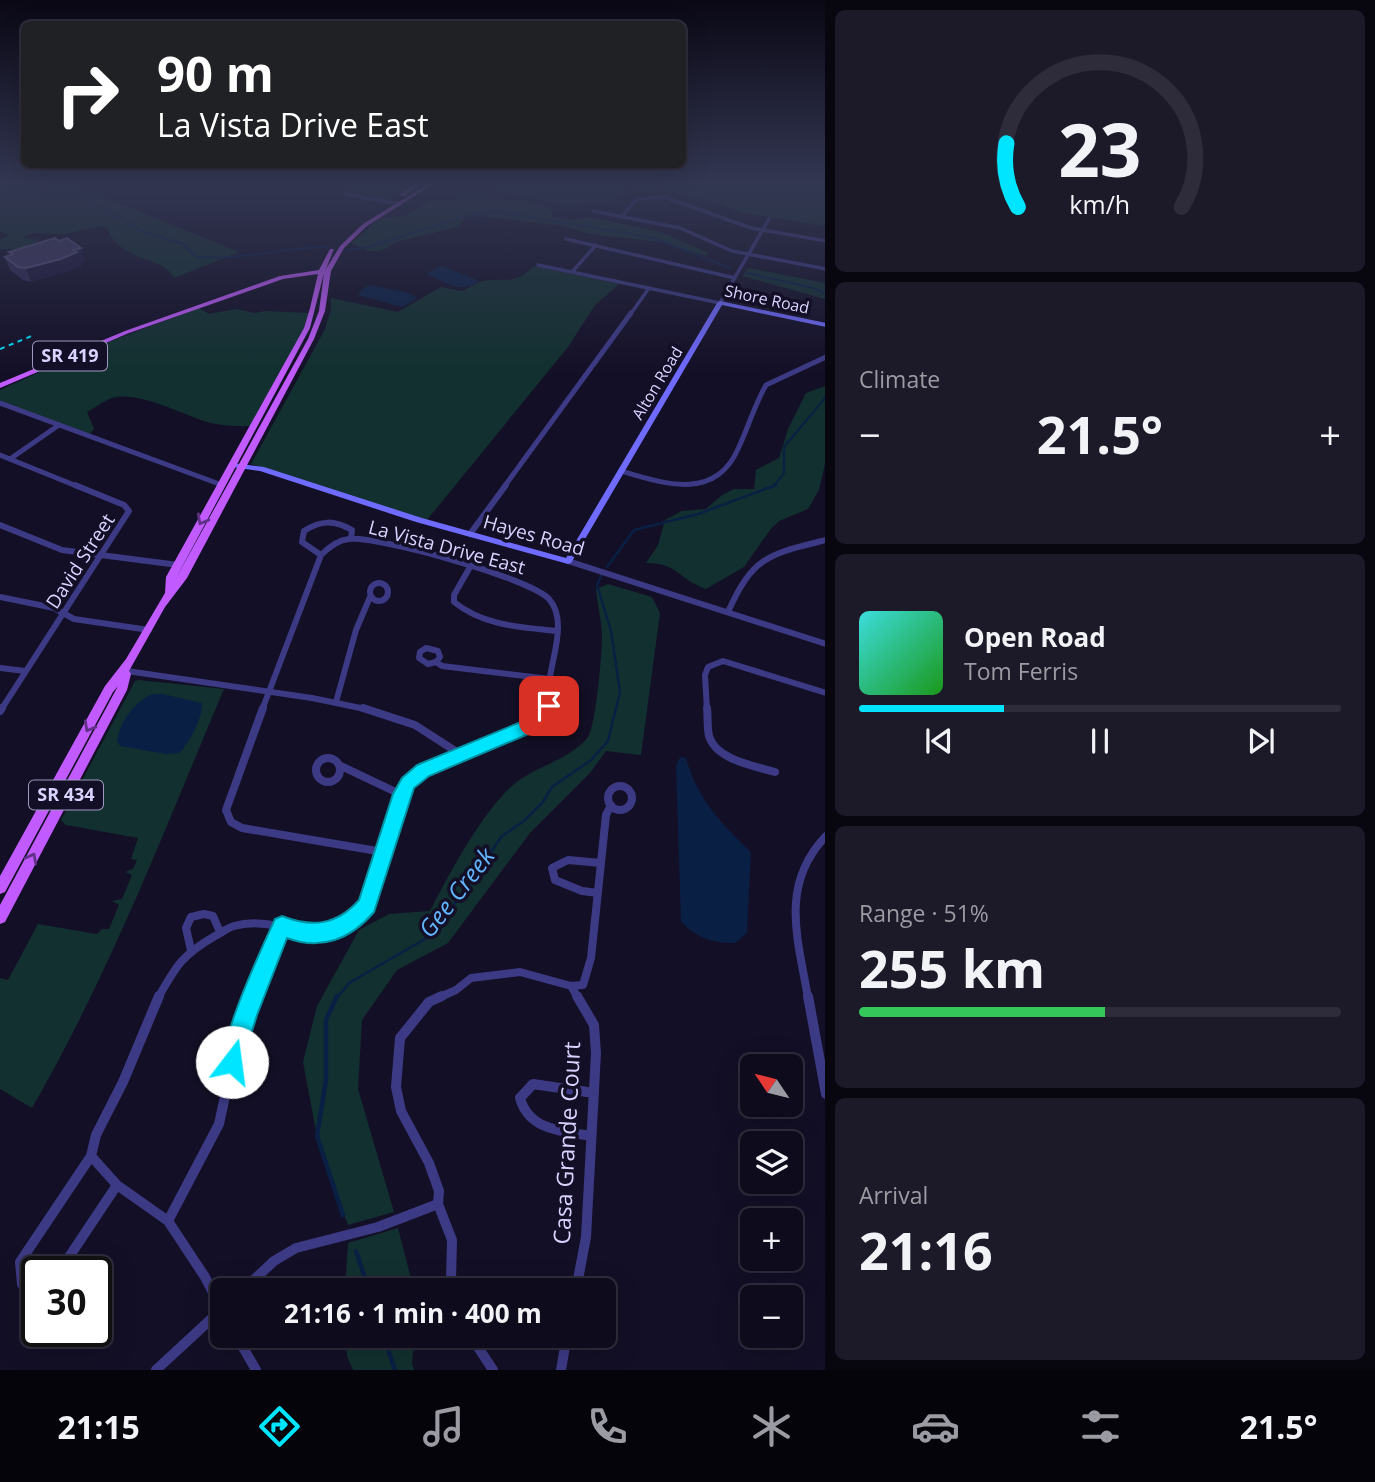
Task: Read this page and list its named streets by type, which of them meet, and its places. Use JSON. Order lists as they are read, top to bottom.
{
  "streets": {
    "main road": ["SR 419", "SR 434"],
    "street": [
      "Shore Road",
      "Alton Road",
      "Hayes Road",
      "La Vista Drive East",
      "David Street",
      "Casa Grande Court"
    ]
  },
  "crossings": [
    ["Shore Road", "Alton Road"],
    ["SR 419", "SR 434"],
    ["Alton Road", "Hayes Road"],
    ["Hayes Road", "SR 434"]
  ],
  "water": ["Gee Creek"],
  "north": "top left",
  "page": {
    "turn": ["90 m", "La Vista Drive East"],
    "tile": [
      "Climate",
      ["Range · 51%", "255 km"],
      ["Arrival", "21:16"]
    ],
    "heat": ["−", "21.5°", "+"],
    "song": ["Open Road", "Tom Ferris"],
    "map_buttons": ["+", "−"],
    "limit": "30",
    "trip": "21:16 · 1 min · 400 m",
    "tabs": ["21:15", "21.5°"],
    "gauge": ["23", "km/h"]
  }
}
